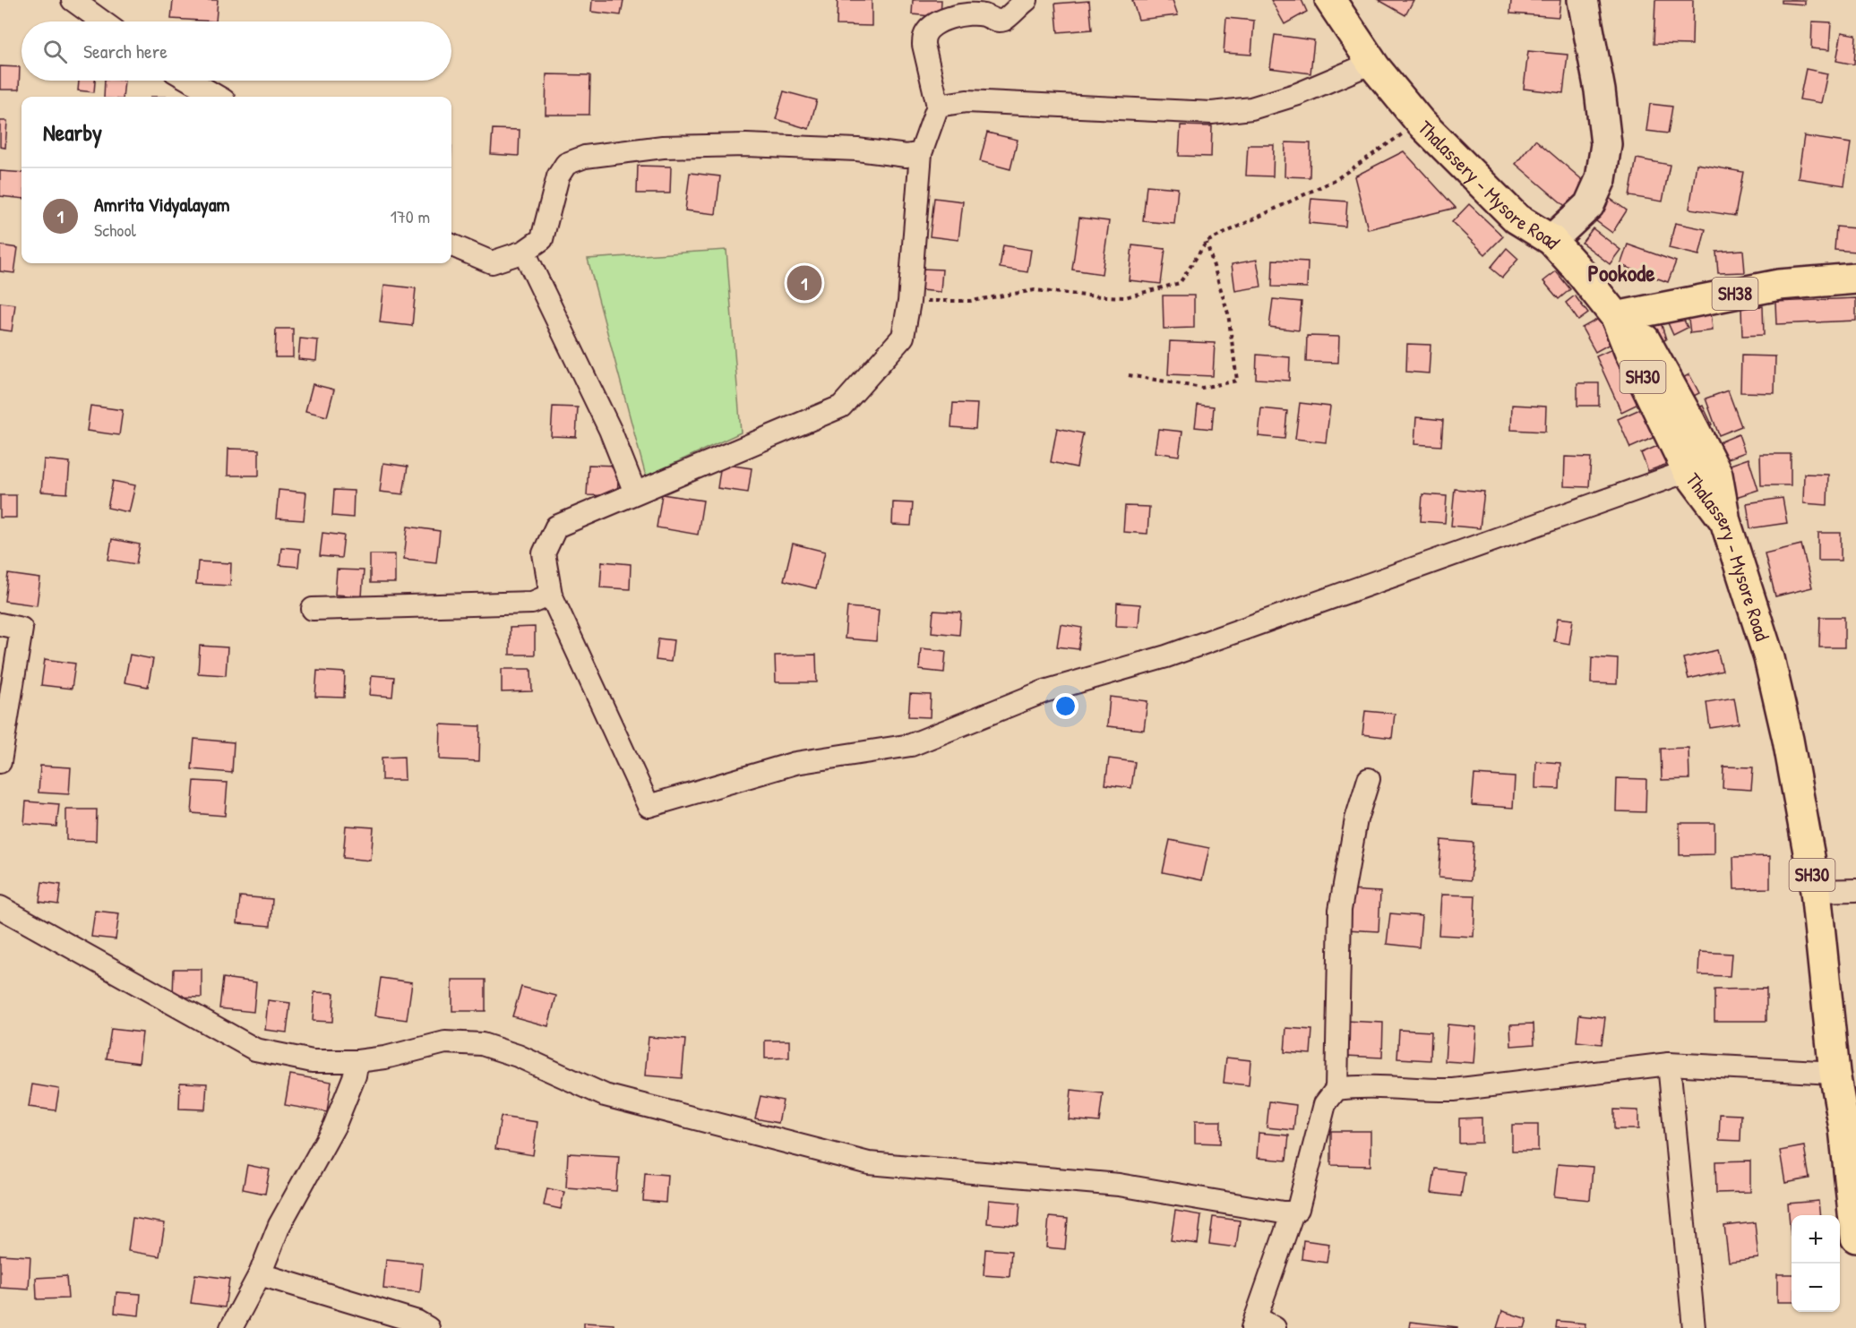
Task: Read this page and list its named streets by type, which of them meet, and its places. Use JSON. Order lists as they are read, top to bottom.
{
  "streets": {
    "main road": ["Thalassery - Mysore Road", "SH38", "SH30"]
  },
  "crossings": [
    ["Thalassery - Mysore Road", "SH38"]
  ],
  "districts": ["Pookode"],
  "page": {
    "search": "Search here",
    "heading": "Nearby",
    "list": [
      {
        "mark": "1",
        "name": "Amrita Vidyalayam",
        "note": "School",
        "value": "170 m"
      }
    ],
    "pins": "1",
    "map_buttons": ["+", "−"]
  }
}
